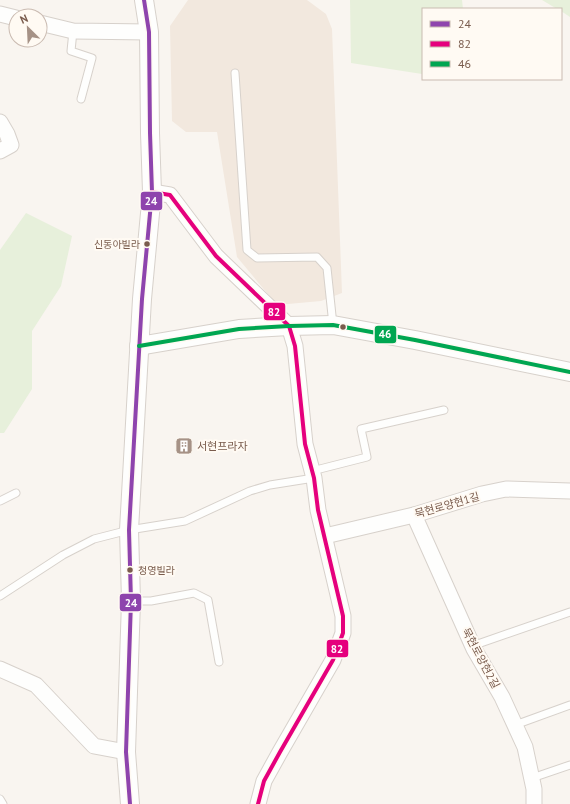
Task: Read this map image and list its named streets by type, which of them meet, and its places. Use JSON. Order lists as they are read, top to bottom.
{
  "streets": {
    "street": ["묵현로양현1길", "묵현로양현2길"]
  },
  "crossings": [
    ["묵현로양현1길", "묵현로양현2길"]
  ],
  "places": {
    "other": ["신동아빌라", "청영빌라"],
    "building": ["서현프라자"]
  },
  "lines": ["transit line 24", "transit line 82", "transit line 46"],
  "legend": ["24", "82", "46"],
  "north": "top left"
}
